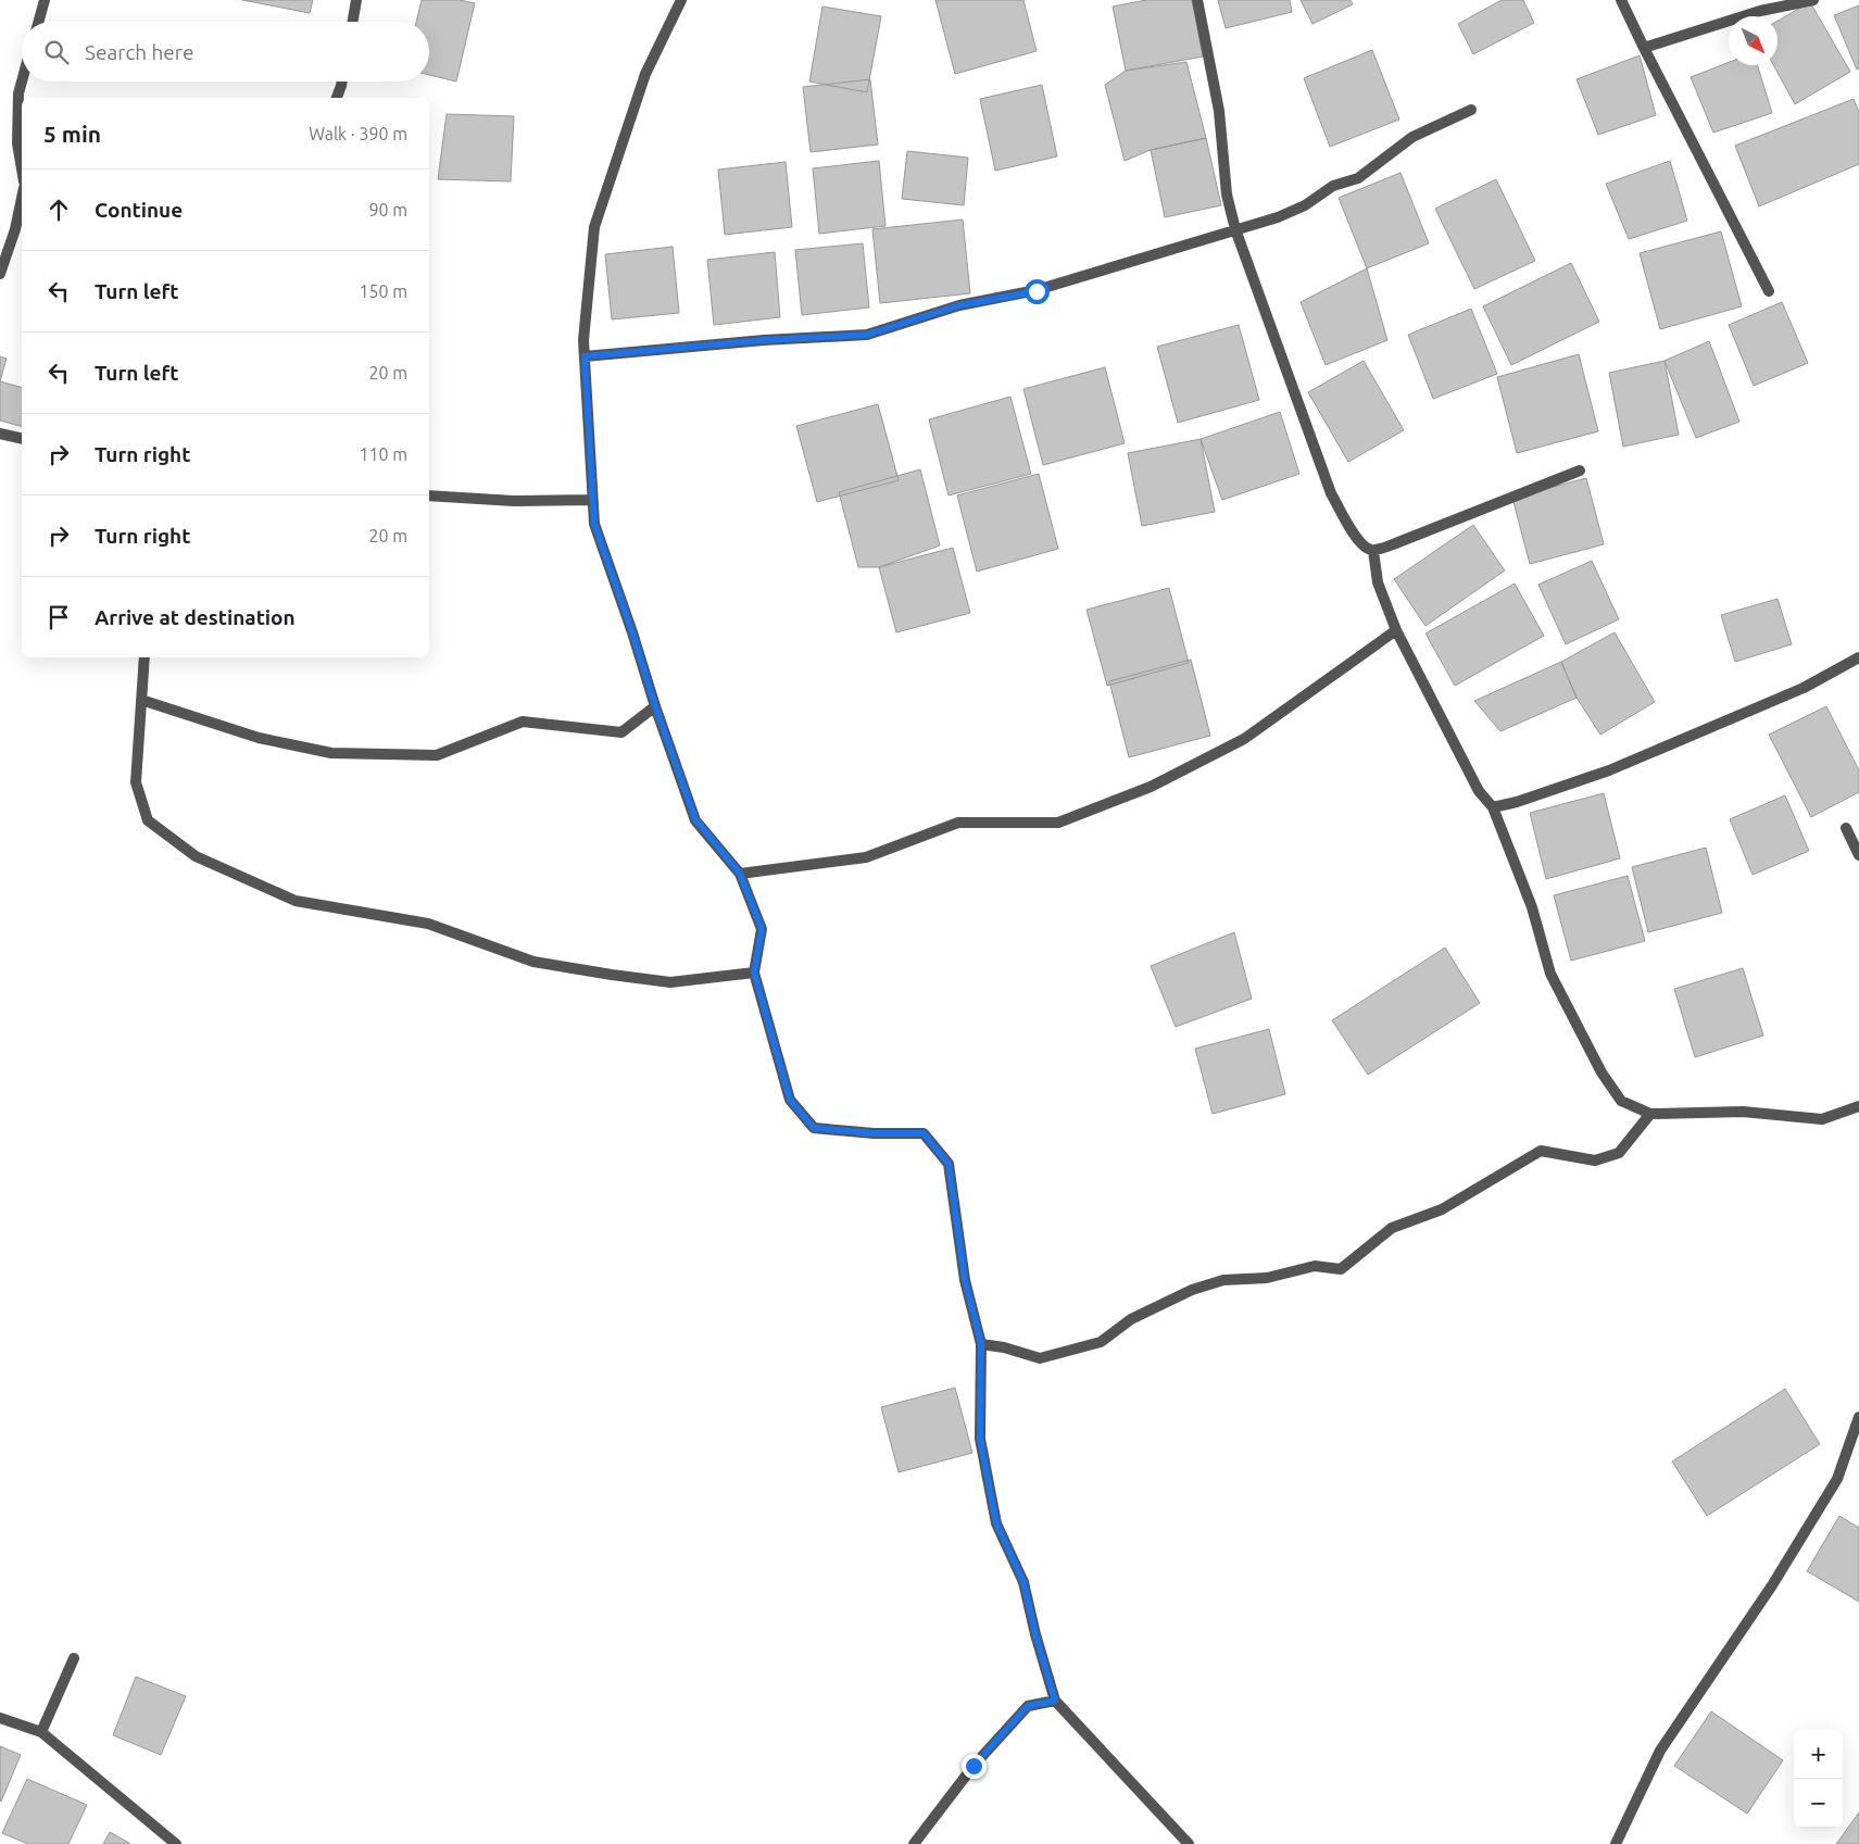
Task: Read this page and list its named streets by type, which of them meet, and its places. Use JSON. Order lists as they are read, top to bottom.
{
  "north": "bottom right",
  "page": {
    "search": "Search here",
    "heading": ["5 min", "Walk · 390 m"],
    "list": [
      ["Continue", "90 m"],
      ["Turn left", "150 m"],
      ["Turn left", "20 m"],
      ["Turn right", "110 m"],
      ["Turn right", "20 m"],
      "Arrive at destination"
    ],
    "map_buttons": ["+", "−"]
  }
}
